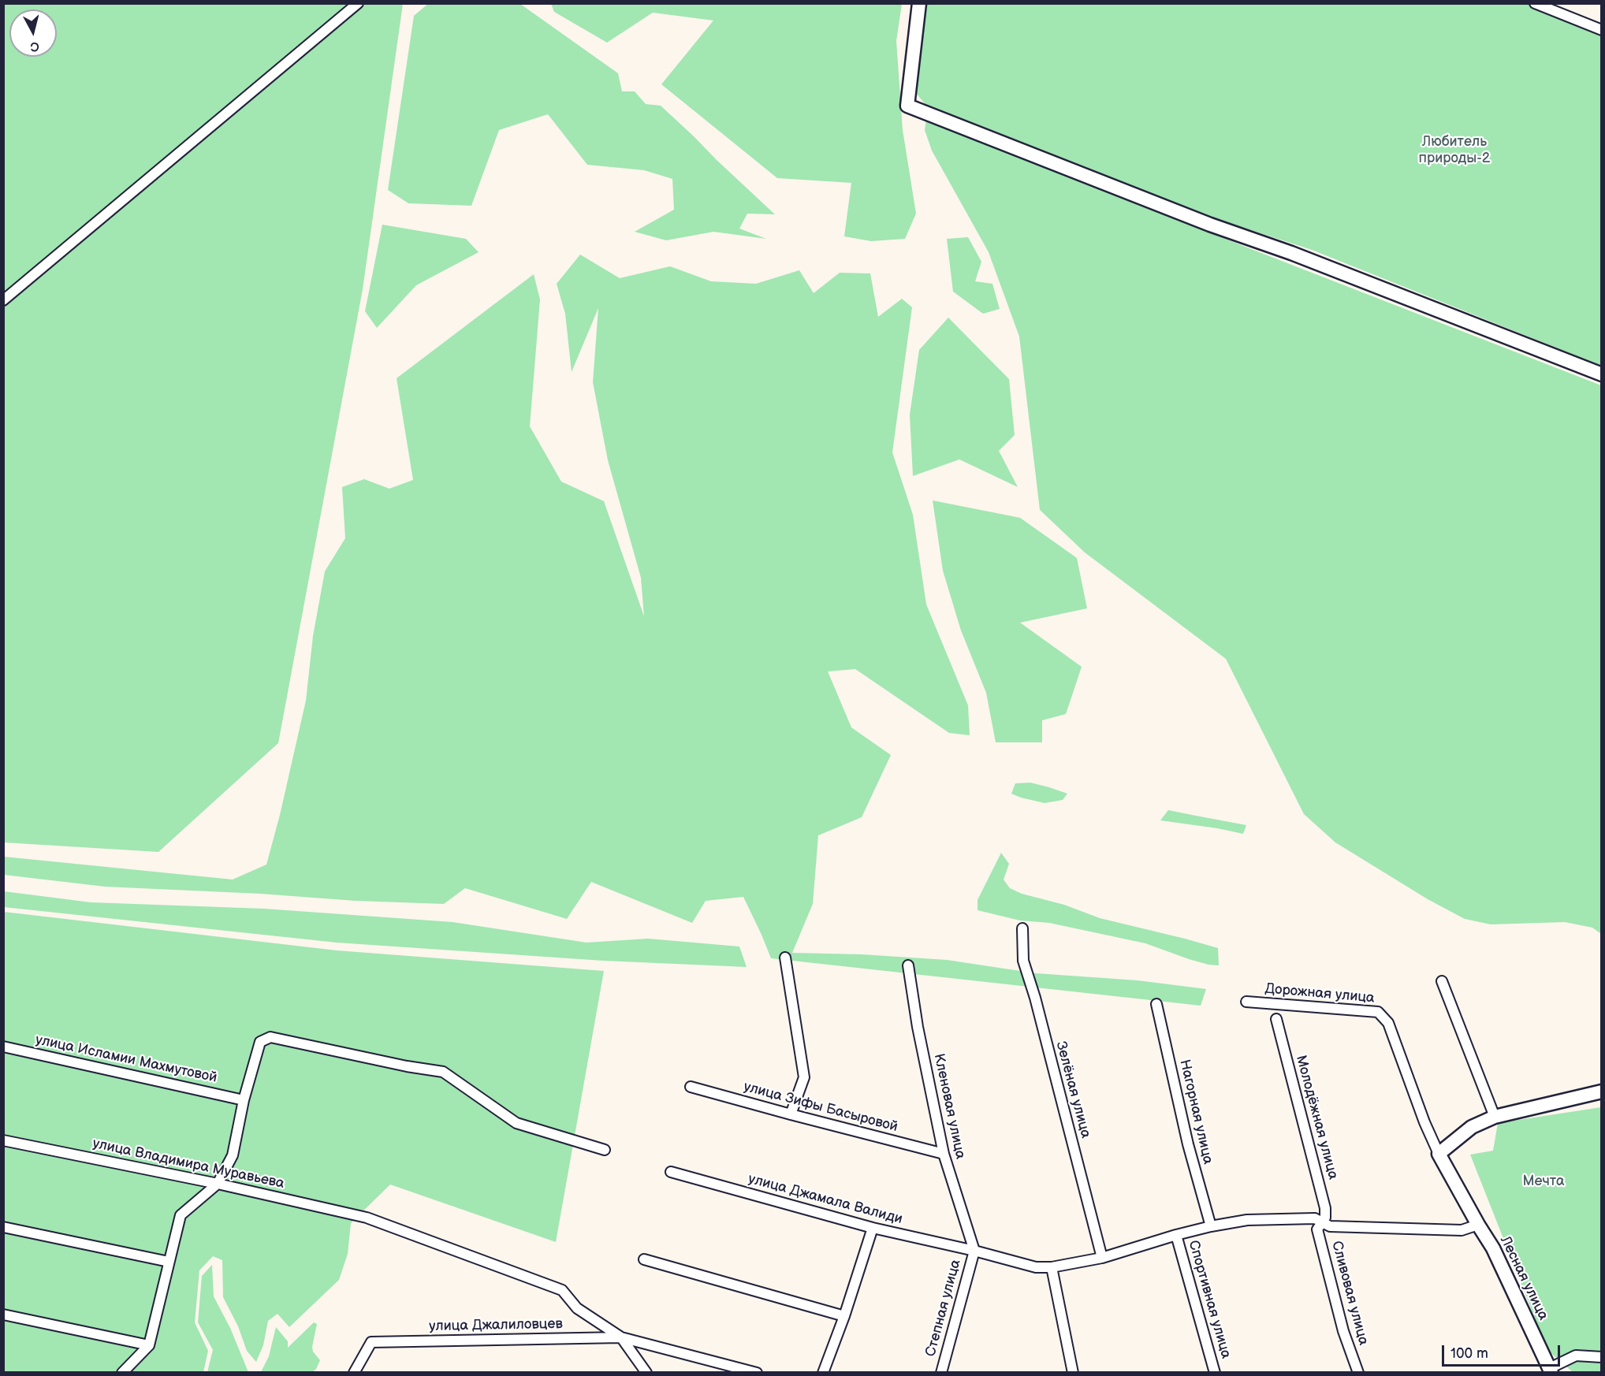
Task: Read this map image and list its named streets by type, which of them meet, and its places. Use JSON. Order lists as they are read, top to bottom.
{
  "streets": {
    "street": [
      "Дорожная улица",
      "улица Исламии Махмутовой",
      "Зелёная улица",
      "Кленовая улица",
      "улица Зифы Басыровой",
      "Нагорная улица",
      "Молодёжная улица",
      "улица Владимира Муравьева",
      "улица Джамала Валиди",
      "Лесная улица",
      "Сливовая улица",
      "Спортивная улица",
      "Степная улица",
      "улица Джалиловцев"
    ]
  },
  "crossings": [
    ["Дорожная улица", "Лесная улица"],
    ["Зелёная улица", "улица Джамала Валиди"],
    ["Кленовая улица", "улица Зифы Басыровой"],
    ["Кленовая улица", "улица Джамала Валиди"],
    ["Кленовая улица", "Степная улица"],
    ["Нагорная улица", "улица Джамала Валиди"],
    ["Молодёжная улица", "улица Джамала Валиди"],
    ["Молодёжная улица", "Сливовая улица"],
    ["улица Владимира Муравьева", "улица Джалиловцев"],
    ["улица Джамала Валиди", "Лесная улица"],
    ["улица Джамала Валиди", "Сливовая улица"],
    ["улица Джамала Валиди", "Спортивная улица"],
    ["улица Джамала Валиди", "Степная улица"]
  ],
  "parks": ["Любитель природы-2", "Мечта"],
  "scale_bar": "100 m",
  "north": "bottom"
}
